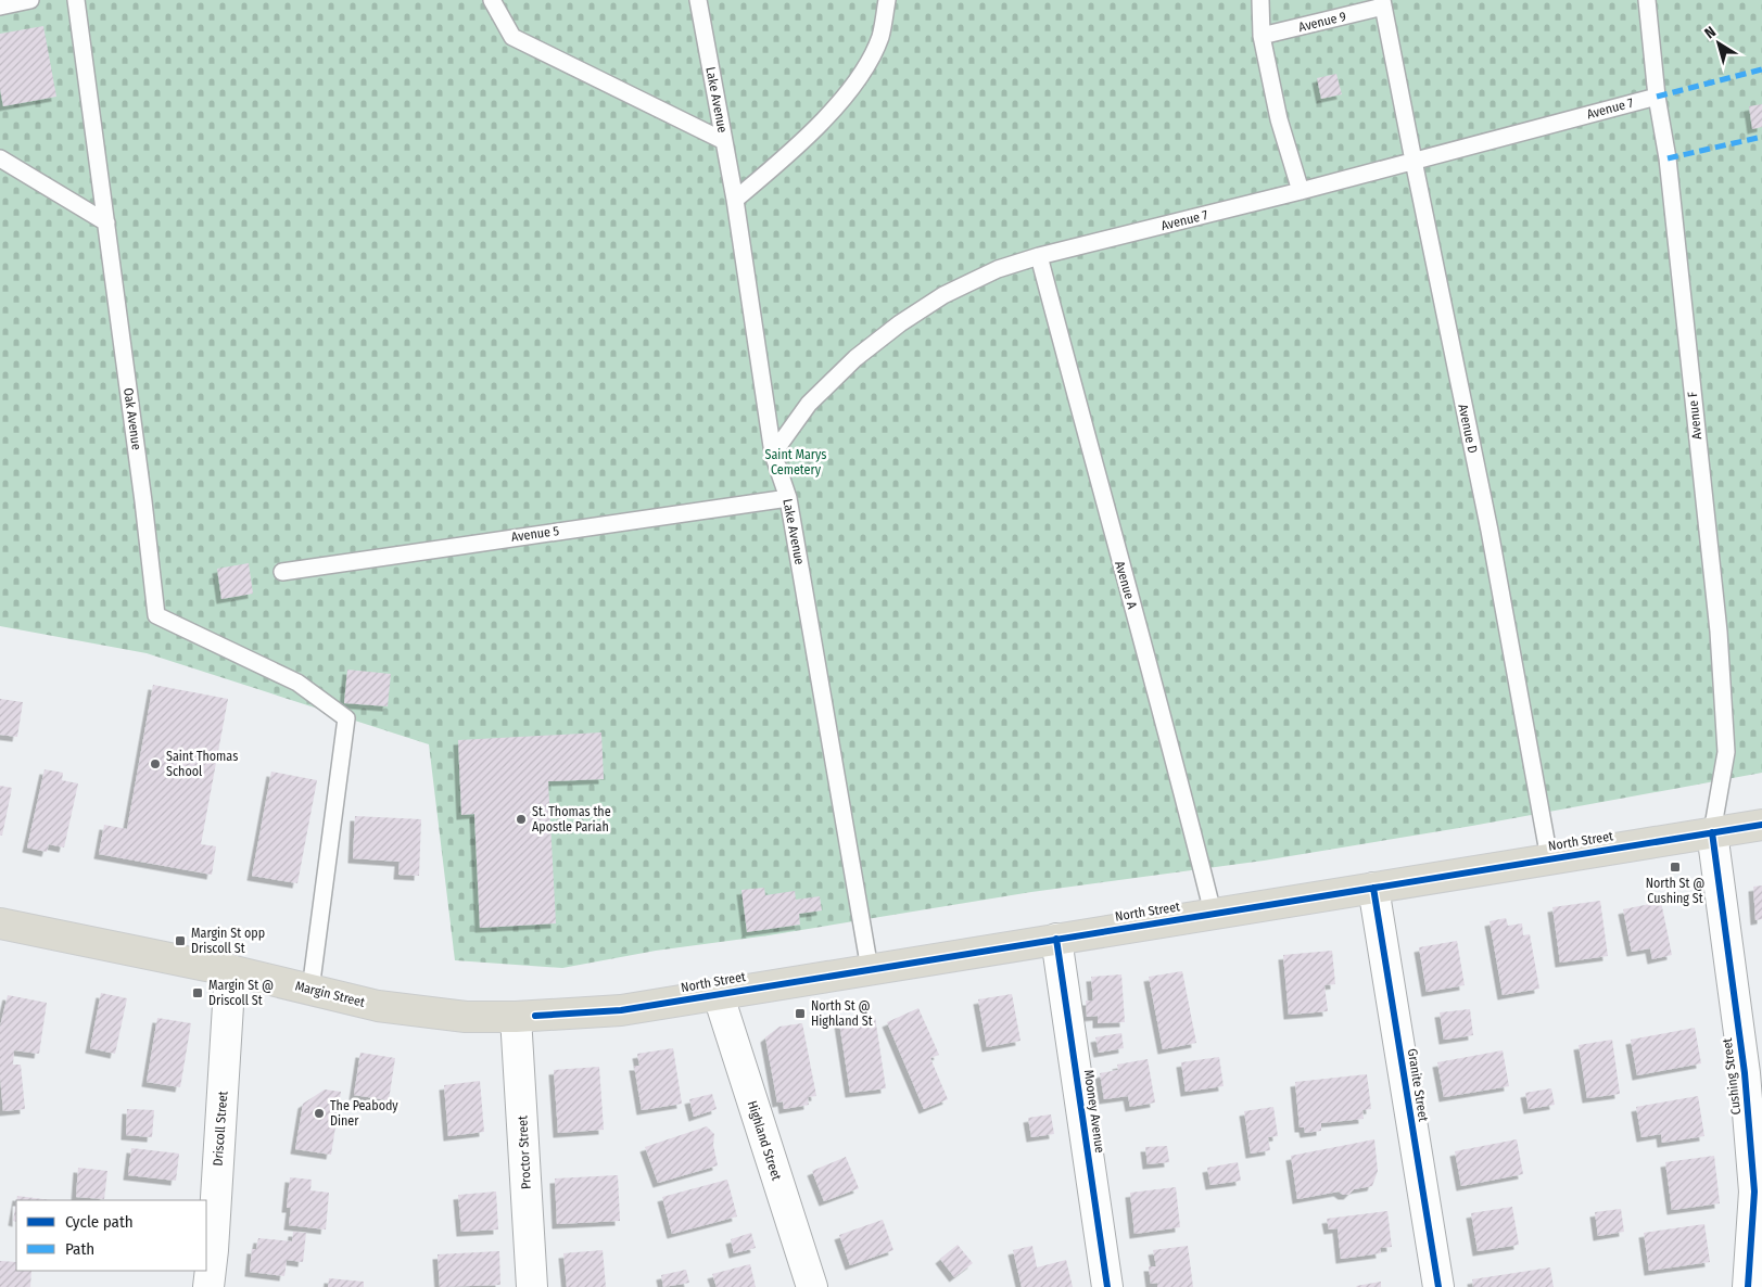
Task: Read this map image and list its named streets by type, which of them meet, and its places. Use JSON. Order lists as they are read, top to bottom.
{
  "streets": {
    "highway": ["North Street", "Margin Street"],
    "street": [
      "Cushing Street",
      "Granite Street",
      "Mooney Avenue",
      "Driscoll Street",
      "Highland Street",
      "Proctor Street"
    ],
    "lane": [
      "Avenue 9",
      "Lake Avenue",
      "Avenue 7",
      "Avenue F",
      "Oak Avenue",
      "Avenue D",
      "Avenue 5",
      "Avenue A"
    ]
  },
  "crossings": [
    ["Avenue 9", "Avenue D"],
    ["Lake Avenue", "Avenue 7"],
    ["Lake Avenue", "Avenue 5"],
    ["Lake Avenue", "North Street"],
    ["Avenue 7", "Avenue F"],
    ["Avenue 7", "Avenue D"],
    ["Avenue 7", "Avenue A"],
    ["Avenue F", "North Street"],
    ["Avenue F", "Cushing Street"],
    ["Oak Avenue", "Margin Street"],
    ["Avenue D", "North Street"],
    ["Avenue A", "North Street"],
    ["North Street", "Margin Street"],
    ["North Street", "Cushing Street"],
    ["North Street", "Granite Street"],
    ["North Street", "Mooney Avenue"],
    ["North Street", "Highland Street"],
    ["North Street", "Proctor Street"],
    ["Margin Street", "Driscoll Street"],
    ["Margin Street", "Proctor Street"]
  ],
  "parks": ["Saint Marys Cemetery"],
  "places": {
    "other": ["Saint Thomas School", "St. Thomas the Apostle Pariah", "The Peabody Diner"],
    "transit": [
      "North St @ Cushing St",
      "Margin St opp Driscoll St",
      "Margin St @ Driscoll St",
      "North St @ Highland St"
    ]
  },
  "legend": ["Cycle path", "Path"],
  "north": "top left"
}
